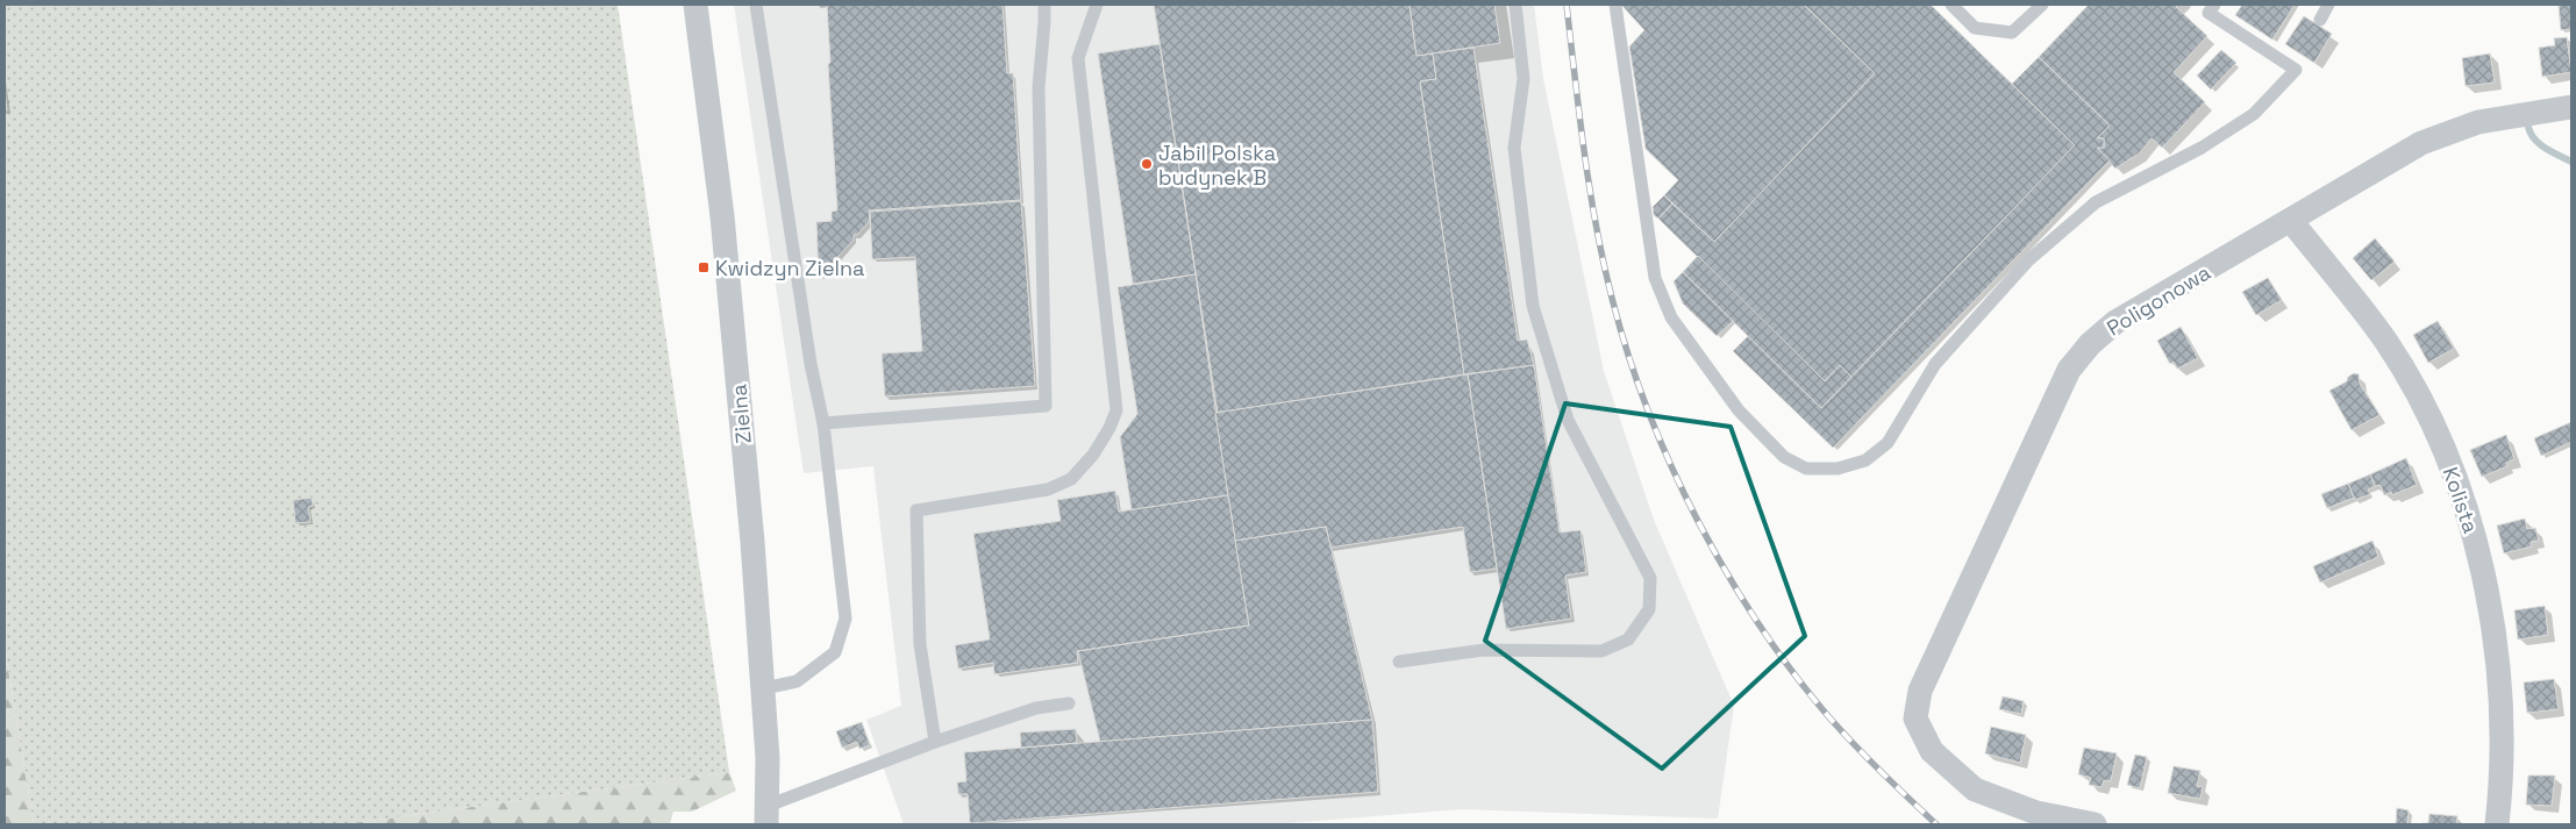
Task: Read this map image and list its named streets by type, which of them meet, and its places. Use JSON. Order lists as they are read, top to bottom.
{
  "streets": {
    "street": ["Poligonowa", "Zielna", "Kolista"]
  },
  "crossings": [
    ["Poligonowa", "Kolista"]
  ],
  "places": {
    "other": ["Jabil Polska budynek B"],
    "transit": ["Kwidzyn Zielna"]
  }
}
